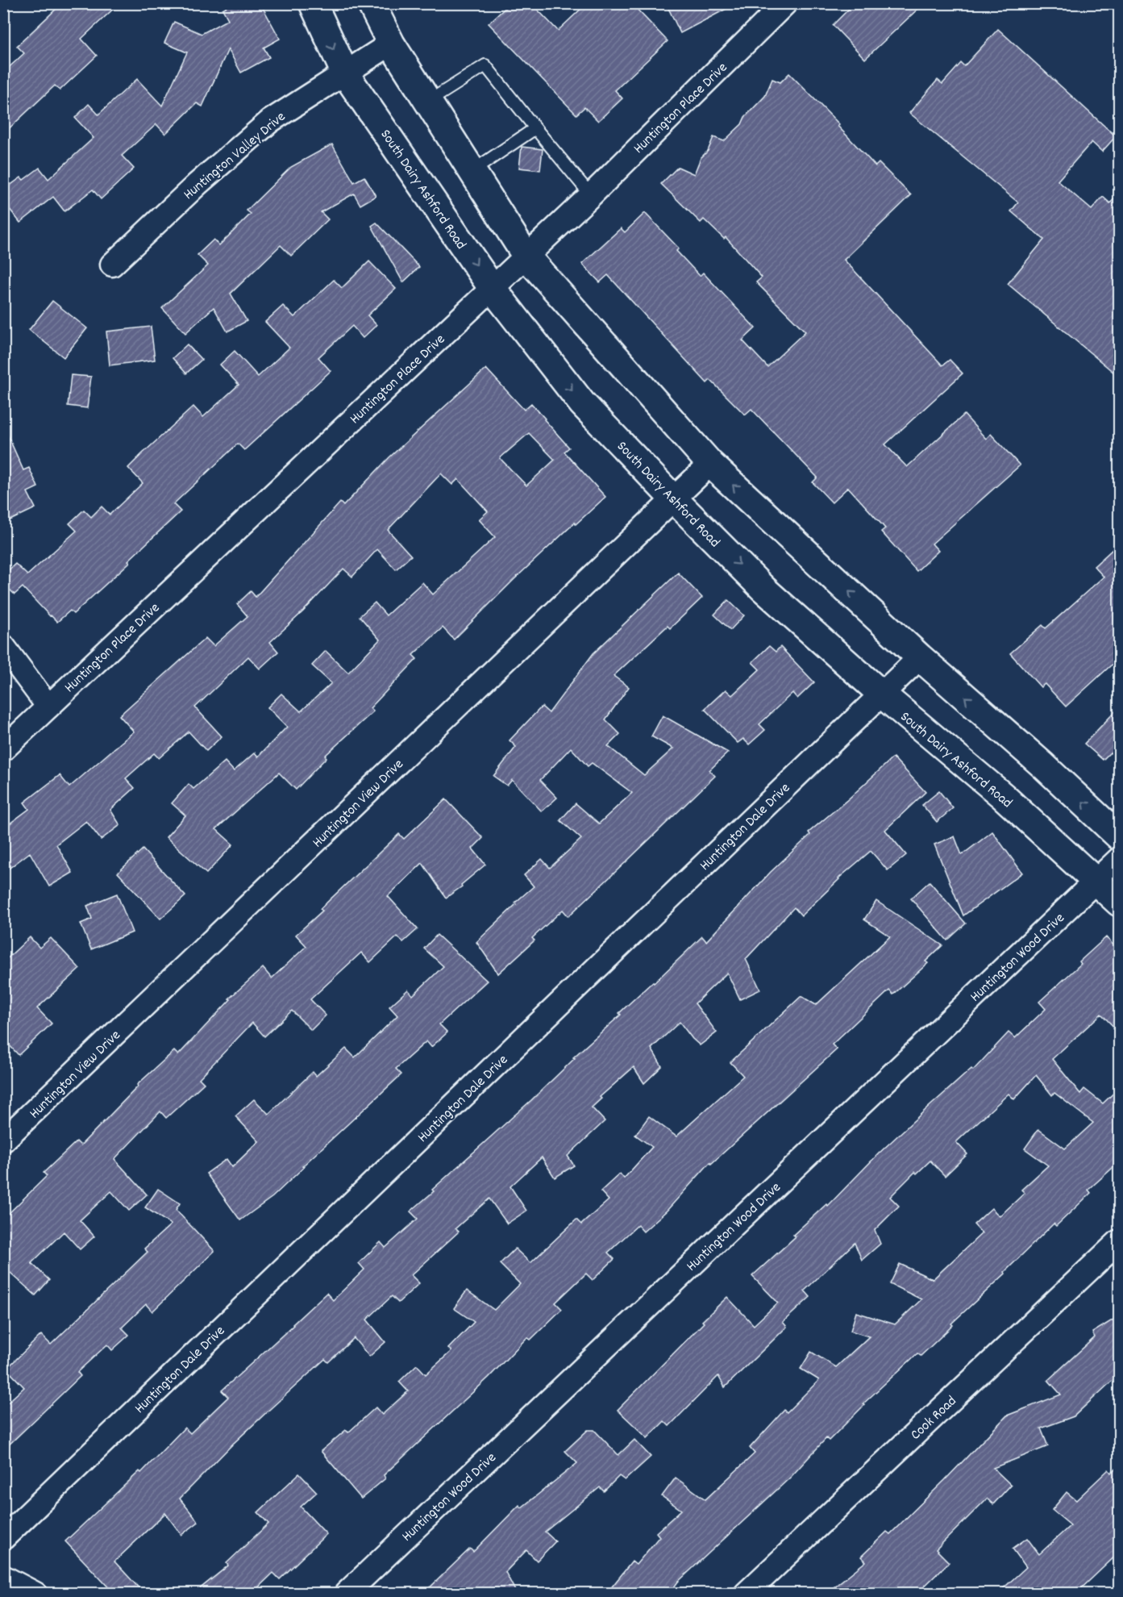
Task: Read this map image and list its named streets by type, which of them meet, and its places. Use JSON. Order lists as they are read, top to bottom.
{
  "streets": {
    "main road": ["South Dairy Ashford Road"],
    "street": [
      "Huntington Place Drive",
      "Huntington Valley Drive",
      "Huntington View Drive",
      "Huntington Dale Drive",
      "Huntington Wood Drive",
      "Cook Road"
    ]
  },
  "crossings": [
    ["Huntington Place Drive", "South Dairy Ashford Road"],
    ["Huntington Valley Drive", "South Dairy Ashford Road"],
    ["South Dairy Ashford Road", "Huntington View Drive"],
    ["South Dairy Ashford Road", "Huntington Dale Drive"],
    ["South Dairy Ashford Road", "Huntington Wood Drive"]
  ]
}
